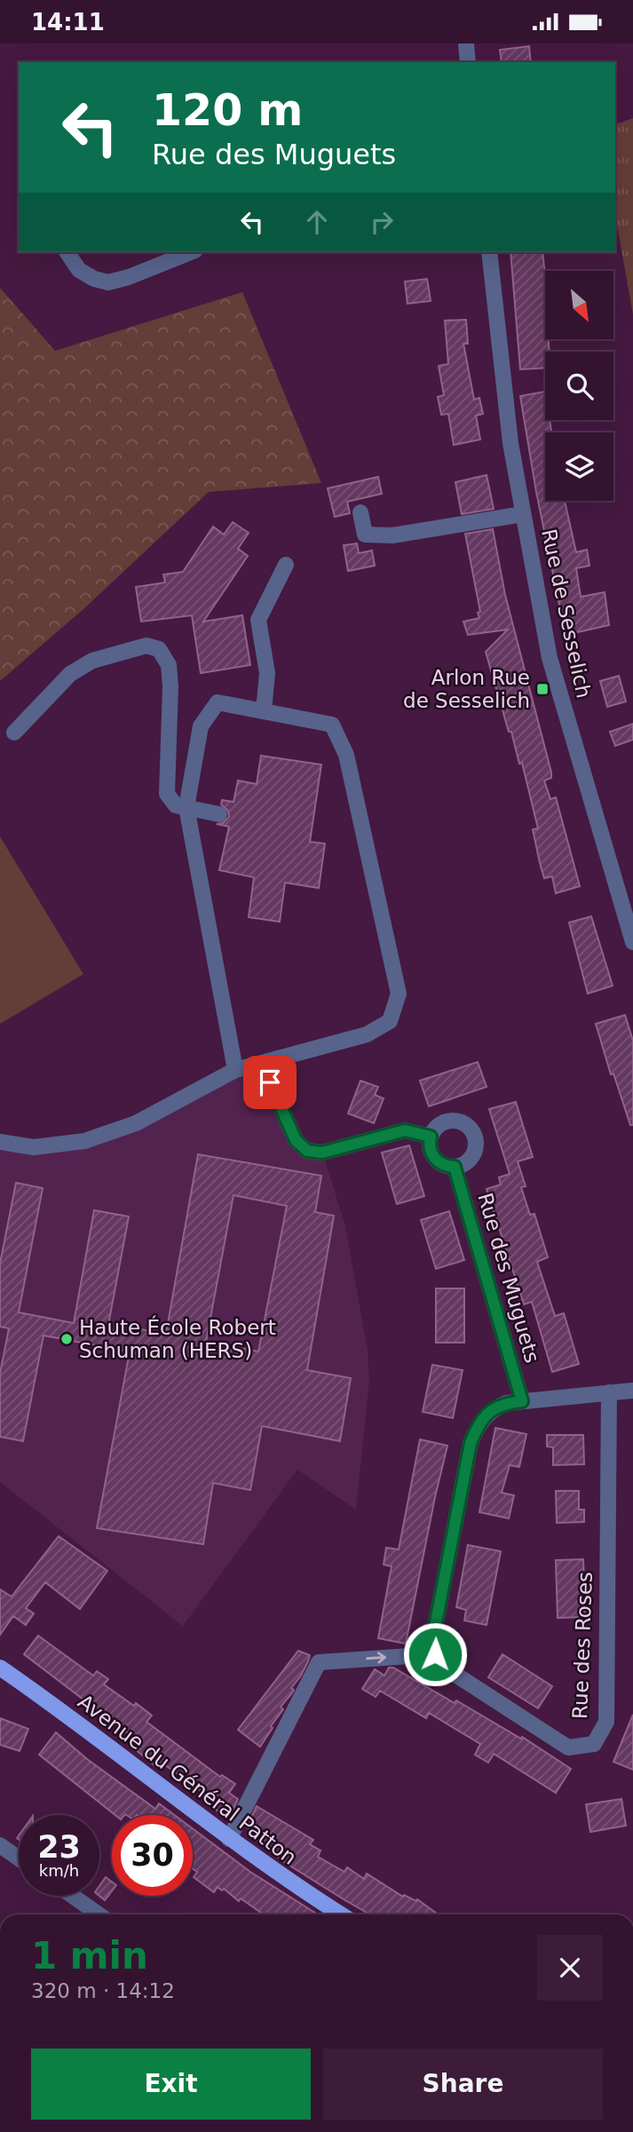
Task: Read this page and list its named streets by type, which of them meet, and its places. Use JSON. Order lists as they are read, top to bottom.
{
  "streets": {
    "main road": ["Avenue du Général Patton"],
    "street": ["Rue de Sesselich", "Rue des Muguets", "Rue des Roses"]
  },
  "places": {
    "transit": ["Arlon Rue de Sesselich"],
    "other": ["Haute École Robert Schuman (HERS)"]
  },
  "north": "bottom right",
  "page": {
    "status": "14:11",
    "turn": ["120 m", "Rue des Muguets"],
    "speed": "23 km/h",
    "limit": "30",
    "heading": ["1 min", "320 m · 14:12"],
    "buttons": ["Exit", "Share"]
  }
}
